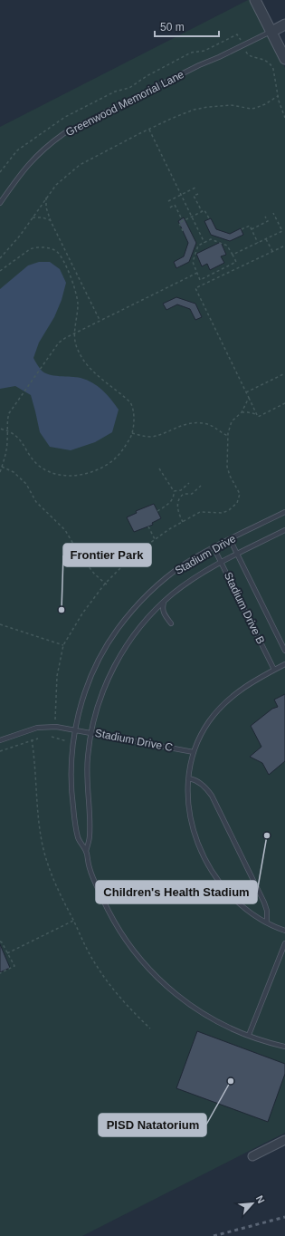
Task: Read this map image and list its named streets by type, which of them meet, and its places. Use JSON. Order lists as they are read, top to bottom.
{
  "streets": {
    "lane": [
      "Greenwood Memorial Lane",
      "Stadium Drive",
      "Stadium Drive B",
      "Stadium Drive C"
    ]
  },
  "crossings": [
    ["Stadium Drive", "Stadium Drive B"],
    ["Stadium Drive", "Stadium Drive C"]
  ],
  "places": ["Frontier Park", "Children's Health Stadium", "PISD Natatorium"],
  "scale_bar": "50 m",
  "north": "top right"
}
